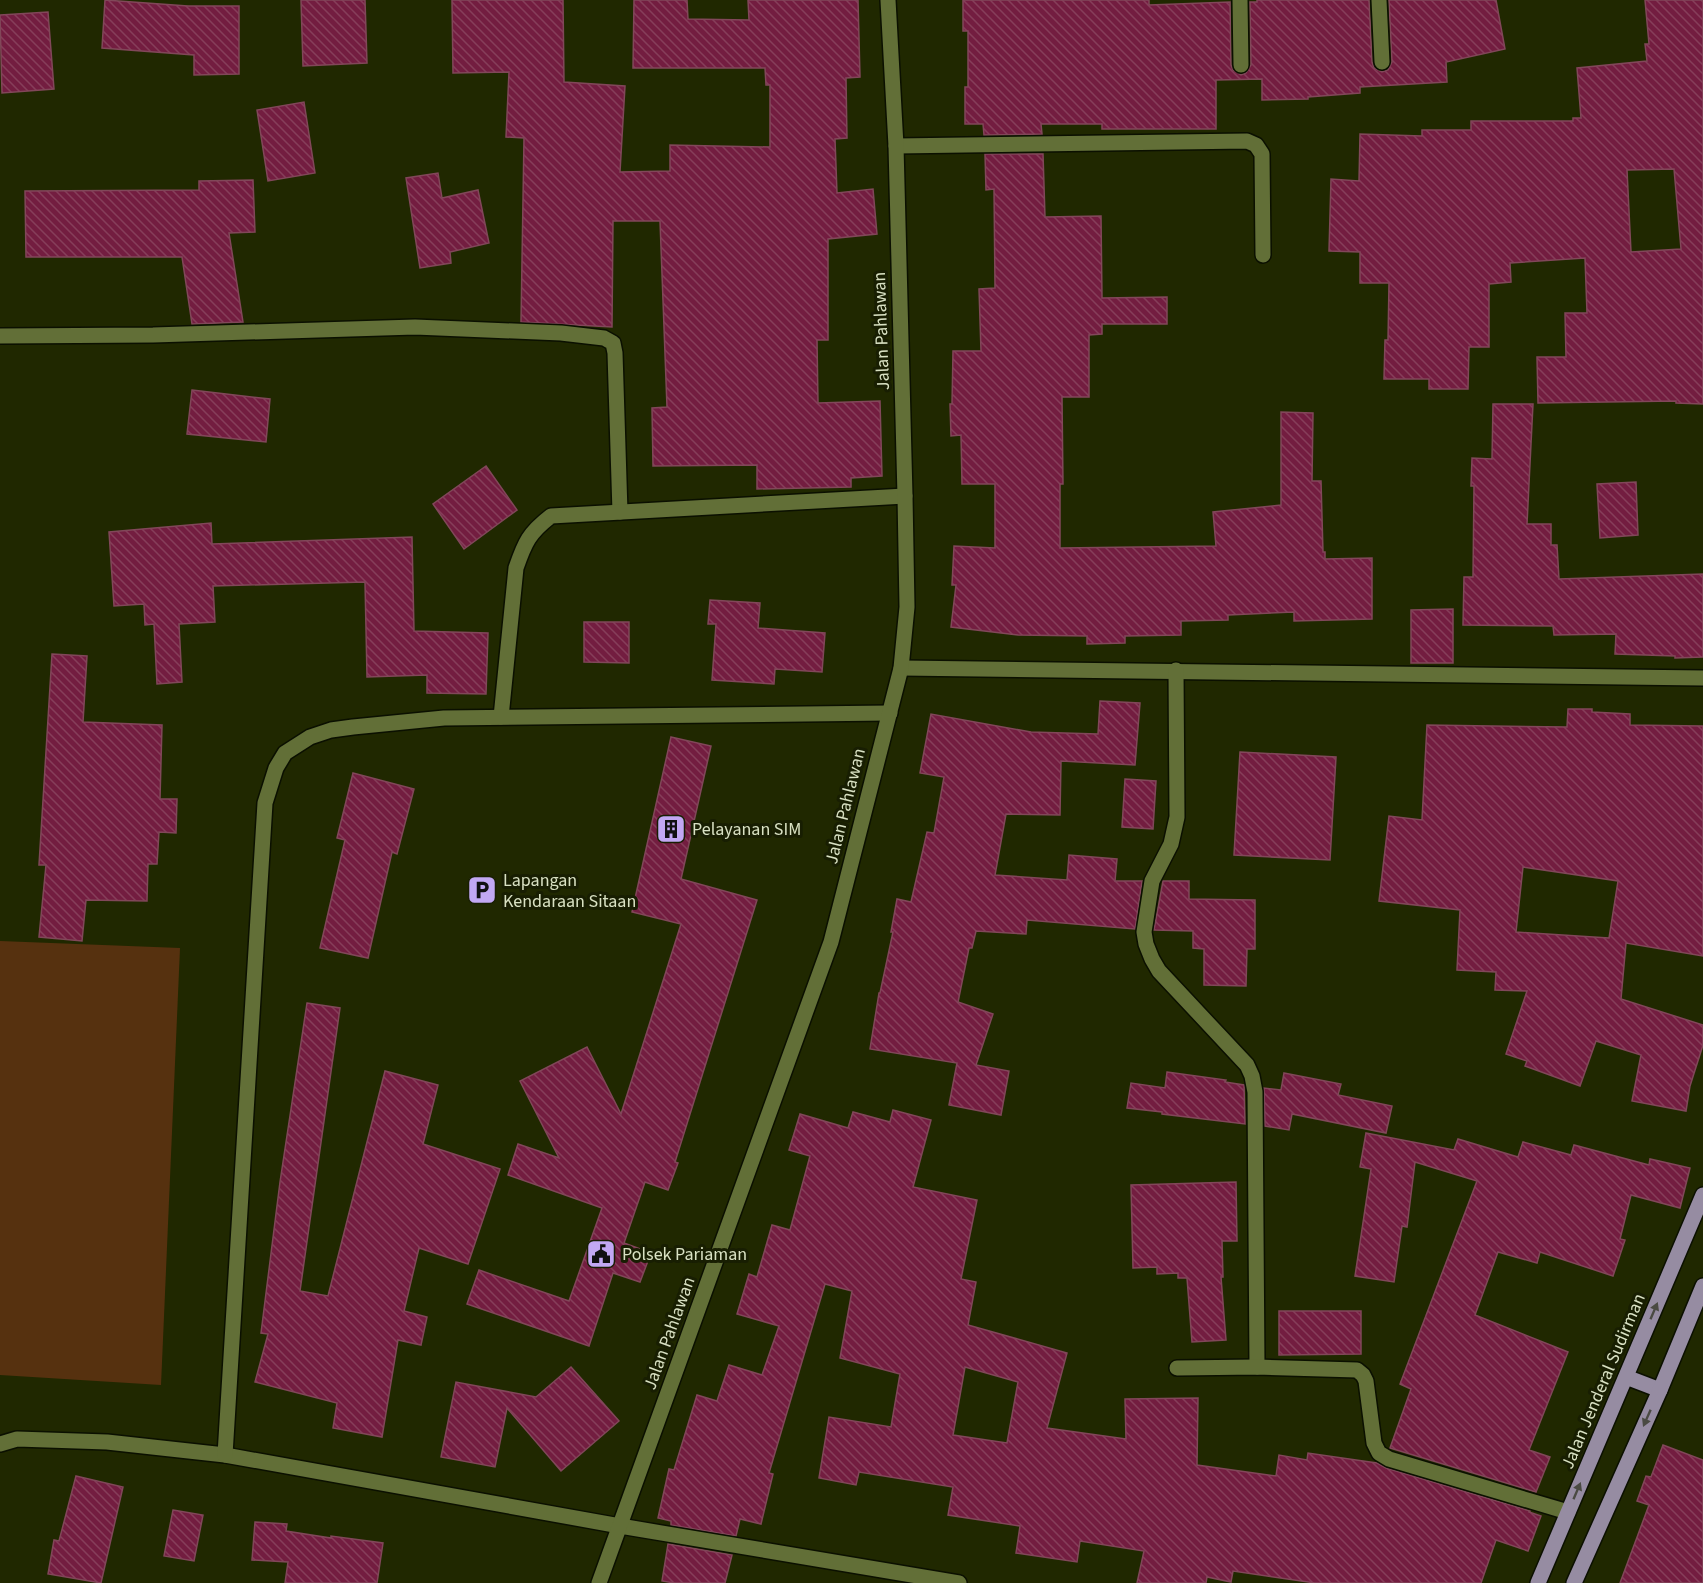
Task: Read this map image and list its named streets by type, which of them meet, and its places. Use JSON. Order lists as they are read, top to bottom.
{
  "streets": {
    "main road": ["Jalan Jenderal Sudirman"],
    "street": ["Jalan Pahlawan"]
  },
  "places": {
    "building": ["Pelayanan SIM"],
    "parking": ["Lapangan Kendaraan Sitaan"],
    "public building": ["Polsek Pariaman"]
  }
}
